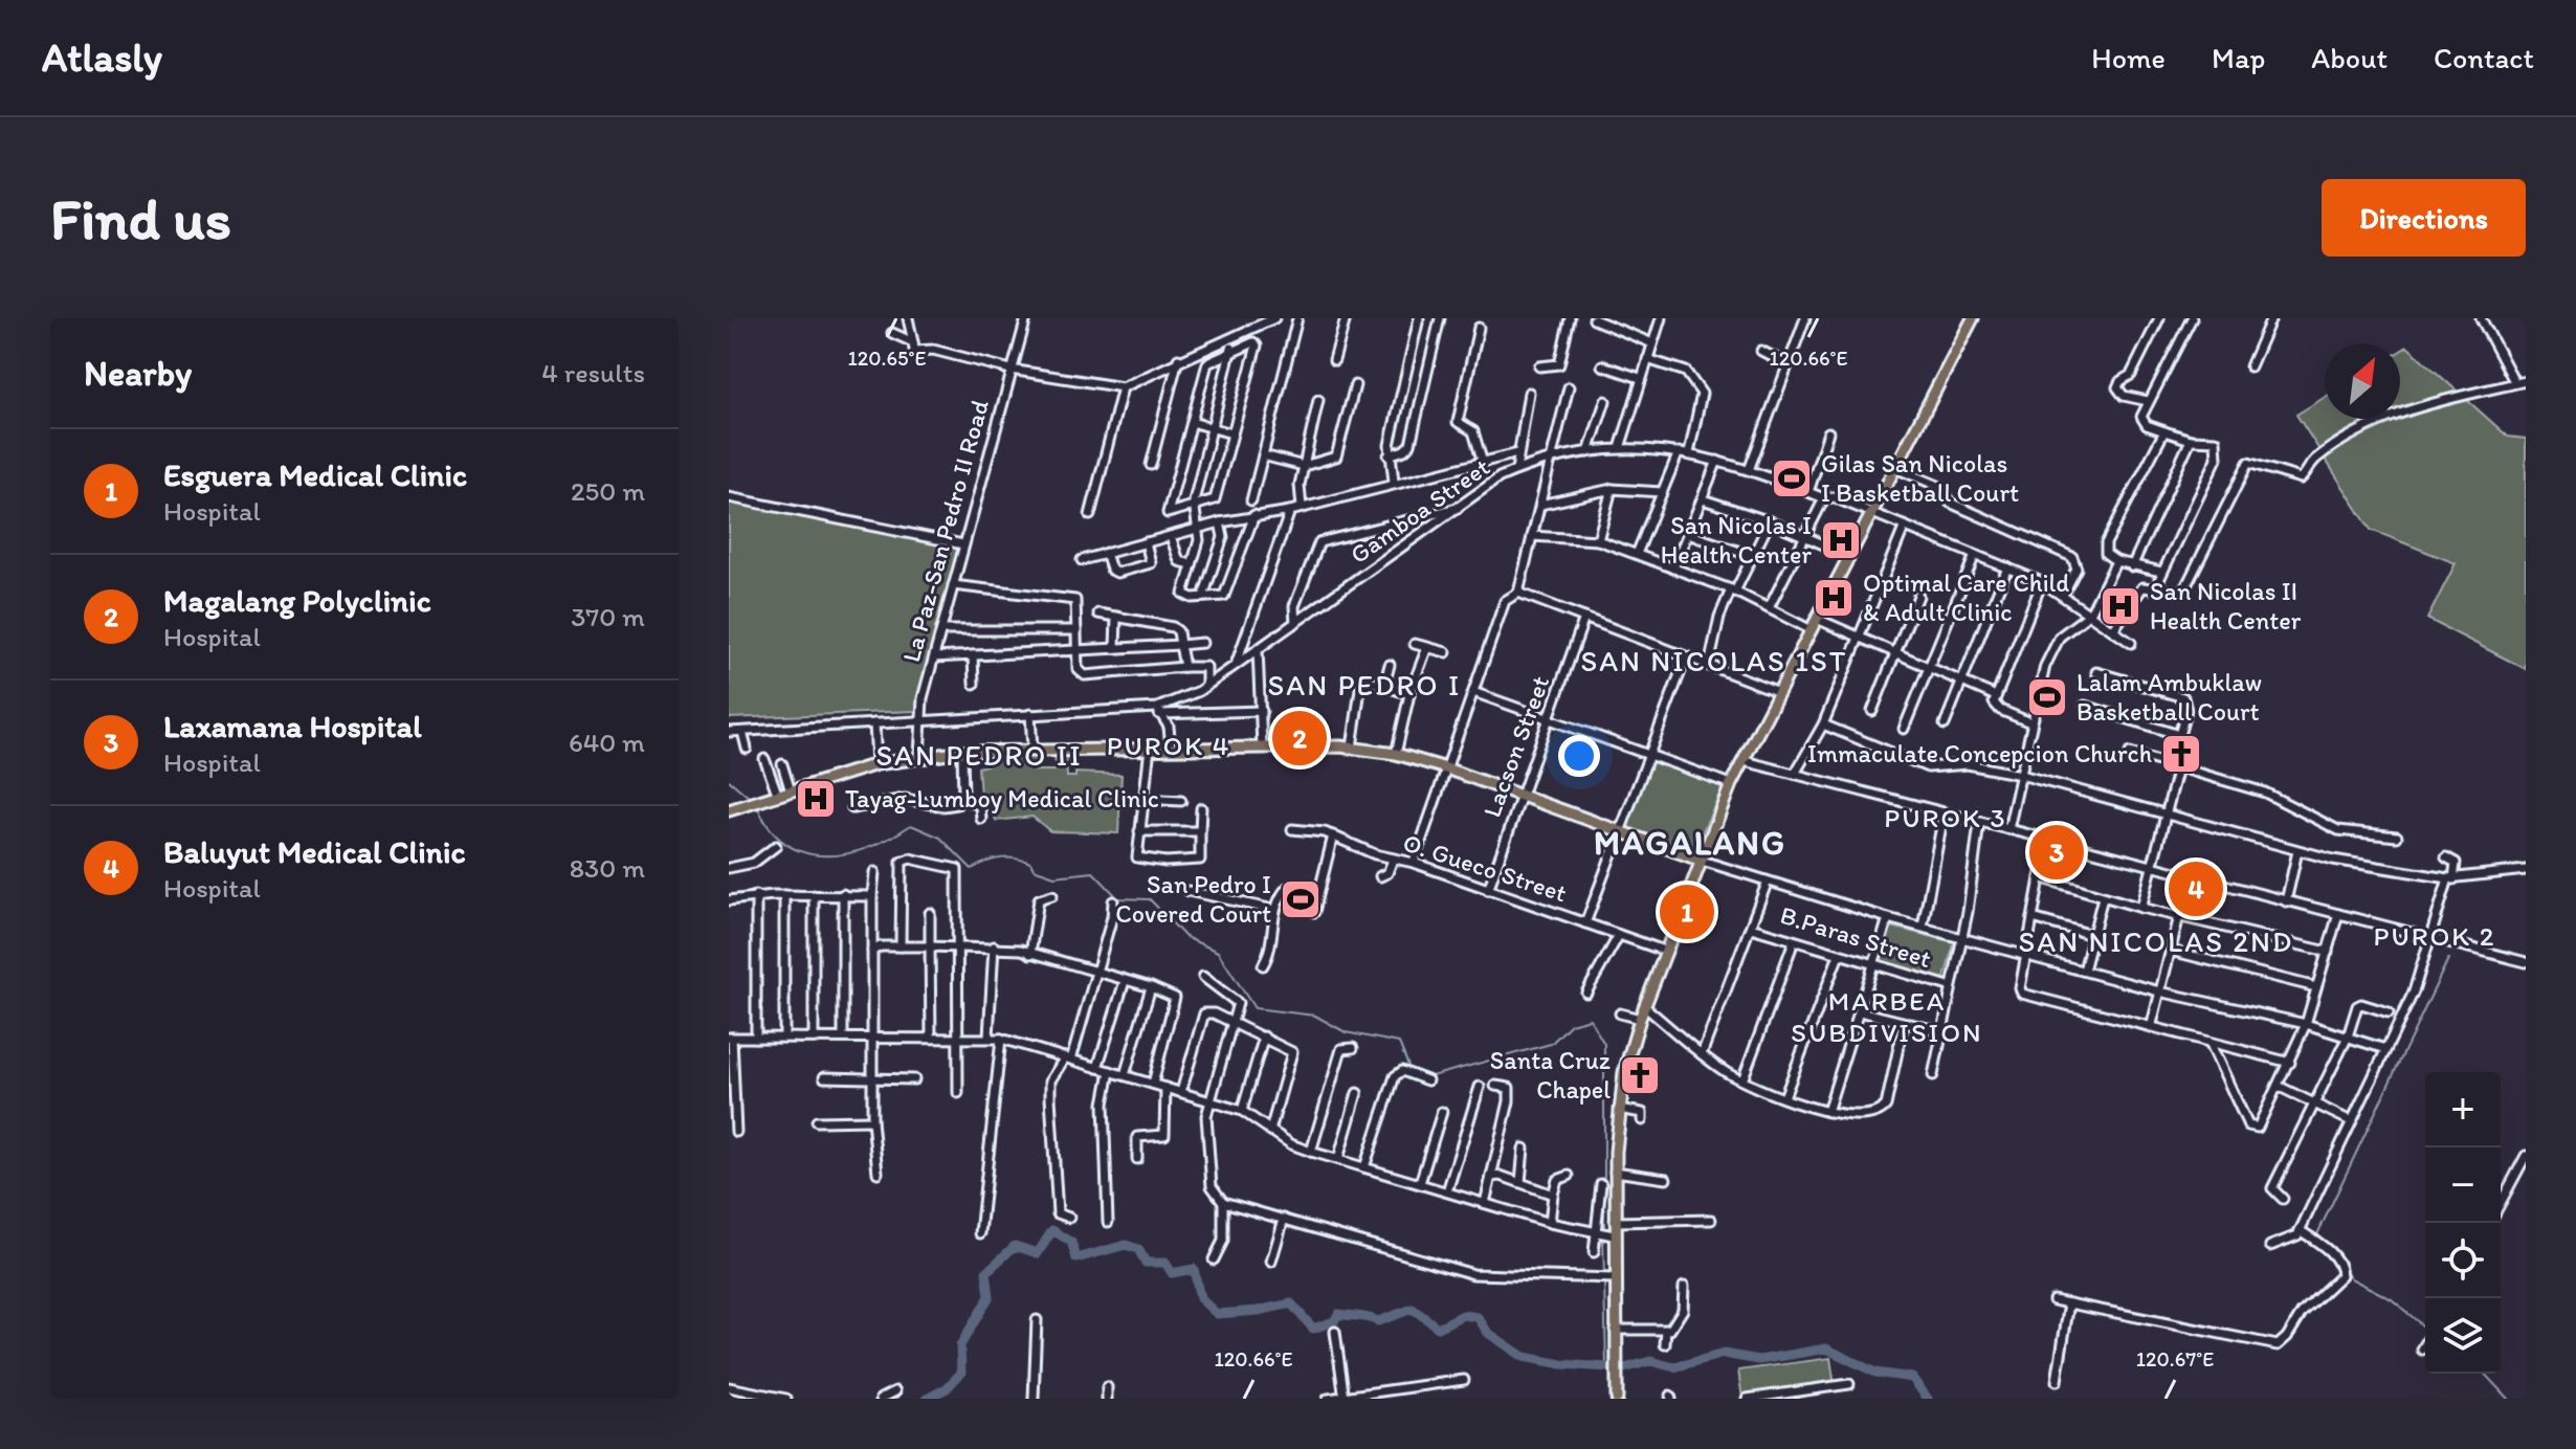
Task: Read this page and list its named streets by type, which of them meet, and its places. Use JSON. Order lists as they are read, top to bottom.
{
  "streets": {
    "street": [
      "Gamboa Street",
      "La Paz-San Pedro II Road",
      "Lacson Street",
      "O. Gueco Street",
      "B.Paras Street"
    ]
  },
  "crossings": [
    ["Lacson Street", "O. Gueco Street"]
  ],
  "districts": [
    "SAN NICOLAS 1ST",
    "SAN PEDRO I",
    "PUROK 4",
    "SAN PEDRO II",
    "PUROK 3",
    "MAGALANG",
    "PUROK 2",
    "SAN NICOLAS 2ND",
    "MARBEA SUBDIVISION"
  ],
  "places": {
    "sports": ["Gilas San Nicolas I Basketball Court", "Lalam Ambuklaw Basketball Court", "San Pedro I Covered Court"],
    "hospital": [
      "San Nicolas I Health Center",
      "Optimal Care Child & Adult Clinic",
      "San Nicolas II Health Center",
      "Tayag-Lumboy Medical Clinic"
    ],
    "church": ["Immaculate Concepcion Church", "Santa Cruz Chapel"]
  },
  "north": "top right",
  "page": {
    "header": "Atlasly",
    "nav": [
      "Home",
      "Map",
      "About",
      "Contact"
    ],
    "buttons": "Directions",
    "title": "Find us",
    "heading": ["Nearby", "4 results"],
    "list": [
      {
        "mark": "1",
        "name": "Esguera Medical Clinic",
        "note": "Hospital",
        "value": "250 m"
      },
      {
        "mark": "2",
        "name": "Magalang Polyclinic",
        "note": "Hospital",
        "value": "370 m"
      },
      {
        "mark": "3",
        "name": "Laxamana Hospital",
        "note": "Hospital",
        "value": "640 m"
      },
      {
        "mark": "4",
        "name": "Baluyut Medical Clinic",
        "note": "Hospital",
        "value": "830 m"
      }
    ],
    "pins": [
      "2",
      "3",
      "4",
      "1"
    ],
    "map_buttons": ["+", "−"]
  },
  "coordinates": ["120.65°E", "120.66°E", "120.67°E"]
}
